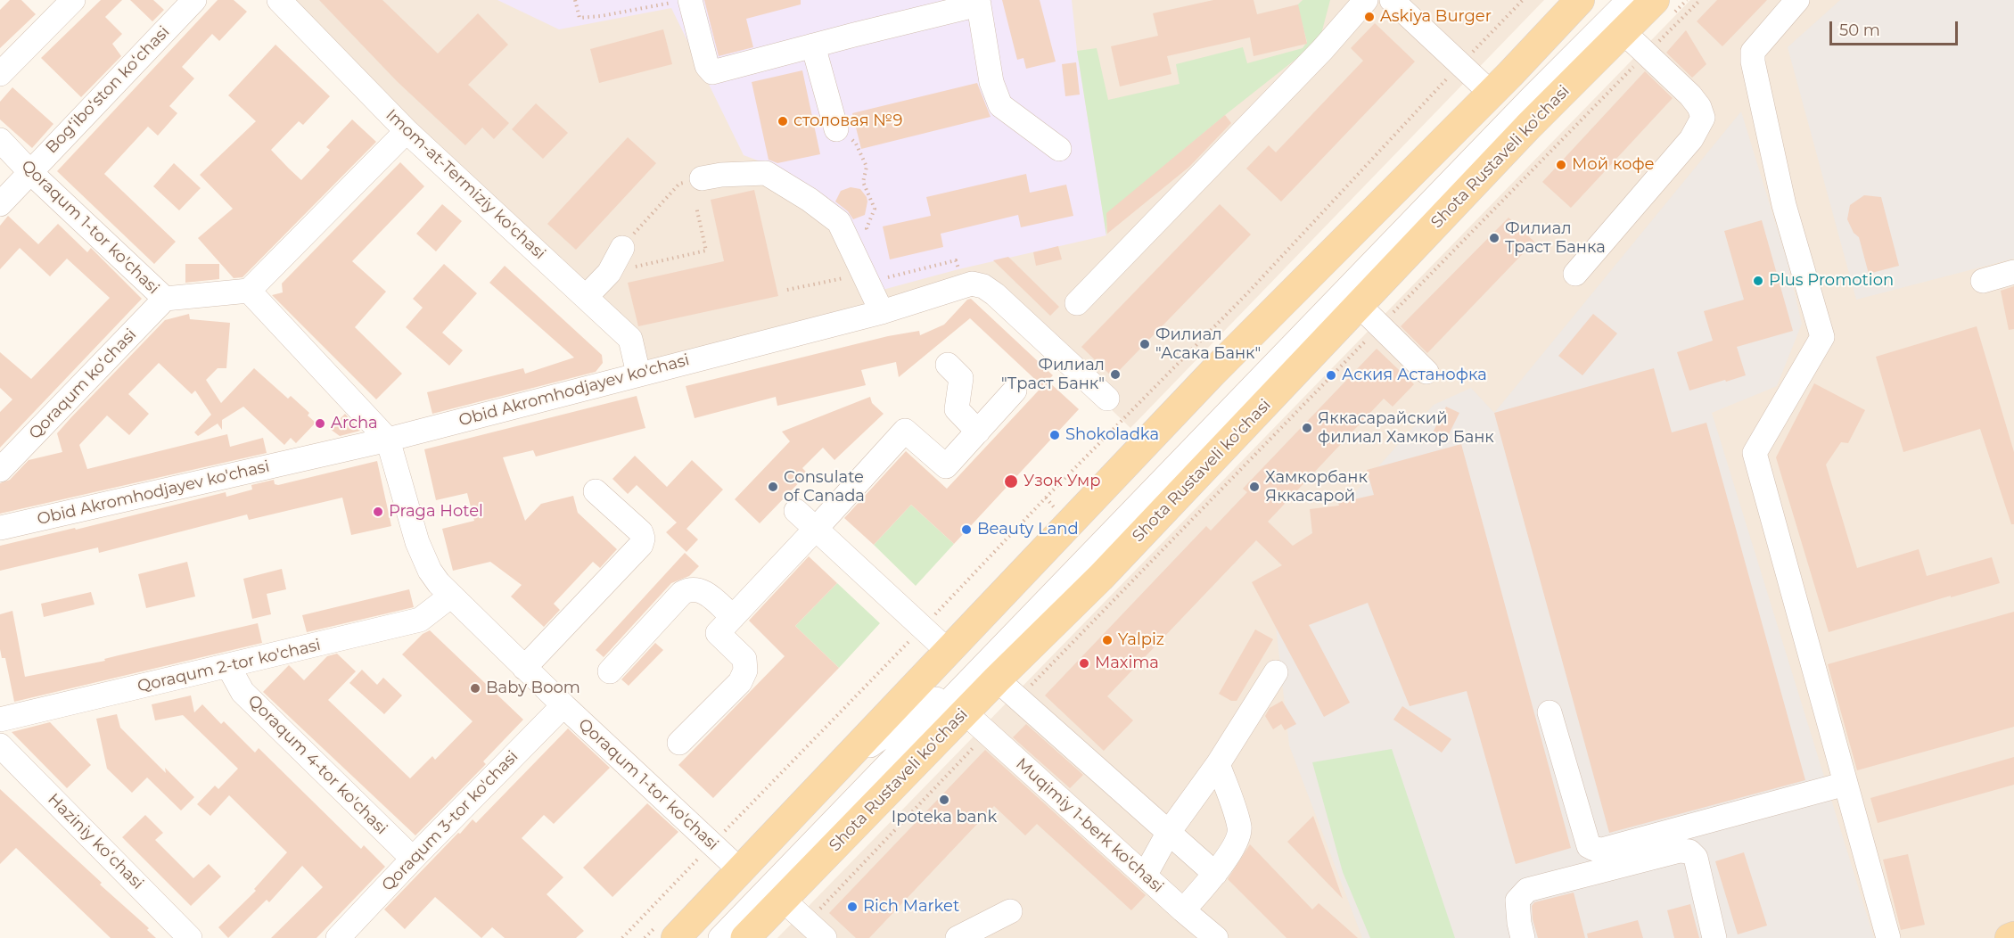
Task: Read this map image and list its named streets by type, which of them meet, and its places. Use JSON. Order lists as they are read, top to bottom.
{
  "streets": {
    "main road": ["Shota Rustaveli ko'chasi"],
    "street": [
      "Bogʻiboʻston koʻchasi",
      "Imom-at-Termiziy ko'chasi",
      "Qoraqum 1-tor ko'chasi",
      "Qoraqum koʻchasi",
      "Obid Akromhodjayev ko'chasi",
      "Qoraqum 2-tor ko'chasi",
      "Qoraqum 4-tor ko'chasi",
      "Qoraqum 3-tor ko'chasi",
      "Muqimiy 1-berk ko'chasi",
      "Haziniy koʻchasi"
    ]
  },
  "crossings": [
    ["Bogʻiboʻston koʻchasi", "Qoraqum 1-tor ko'chasi"],
    ["Shota Rustaveli ko'chasi", "Muqimiy 1-berk ko'chasi"],
    ["Imom-at-Termiziy ko'chasi", "Obid Akromhodjayev ko'chasi"],
    ["Qoraqum 1-tor ko'chasi", "Qoraqum koʻchasi"],
    ["Qoraqum 1-tor ko'chasi", "Obid Akromhodjayev ko'chasi"],
    ["Qoraqum 1-tor ko'chasi", "Qoraqum 2-tor ko'chasi"],
    ["Qoraqum 1-tor ko'chasi", "Qoraqum 3-tor ko'chasi"],
    ["Qoraqum 2-tor ko'chasi", "Qoraqum 4-tor ko'chasi"],
    ["Qoraqum 4-tor ko'chasi", "Qoraqum 3-tor ko'chasi"]
  ],
  "places": [
    "Askiya Burger",
    "столовая №9",
    "Мой кофе",
    "Филиал Траст Банка",
    "Plus Promotion",
    "Филиал \"Асака Банк\"",
    "Филиал \"Траст Банк\"",
    "Аския Астанофка",
    "Archa",
    "Яккасарайский филиал Хамкор Банк",
    "Shokoladka",
    "Узок Умр",
    "Consulate of Canada",
    "Хамкорбанк Яккасарой",
    "Praga Hotel",
    "Beauty Land",
    "Yalpiz",
    "Maxima",
    "Baby Boom",
    "Ipoteka bank",
    "Rich Market"
  ],
  "scale_bar": "50 m"
}
